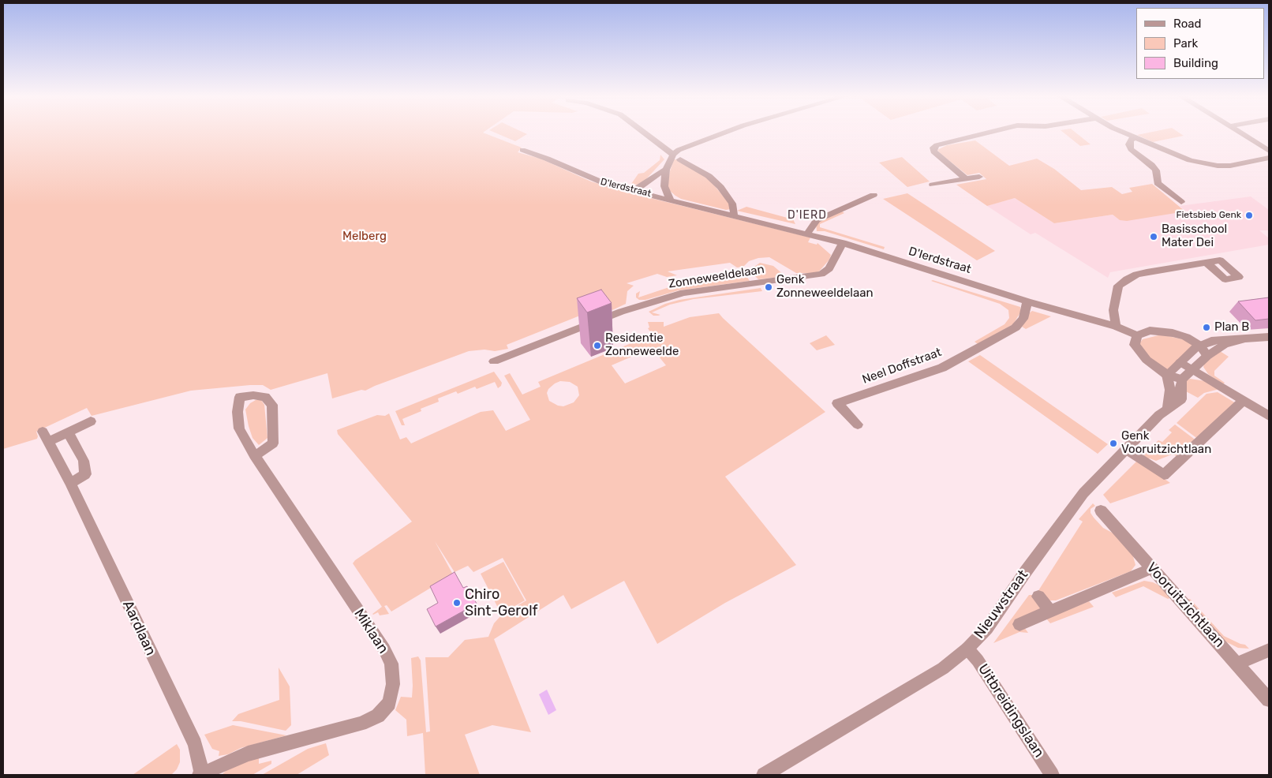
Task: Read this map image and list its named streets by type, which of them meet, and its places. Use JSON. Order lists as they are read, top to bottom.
{
  "streets": {
    "street": [
      "D'Ierdstraat",
      "Zonneweeldelaan",
      "Neel Doffstraat",
      "Nieuwstraat",
      "Vooruitzichtlaan",
      "Aardlaan",
      "Miklaan",
      "Uitbreidingslaan"
    ]
  },
  "crossings": [
    ["D'Ierdstraat", "Zonneweeldelaan"],
    ["D'Ierdstraat", "Neel Doffstraat"],
    ["Nieuwstraat", "Uitbreidingslaan"],
    ["Aardlaan", "Miklaan"]
  ],
  "districts": ["D'IERD"],
  "parks": ["Melberg"],
  "places": [
    "Fietsbieb Genk",
    "Basisschool Mater Dei",
    "Genk Zonneweeldelaan",
    "Plan B",
    "Residentie Zonneweelde",
    "Genk Vooruitzichtlaan",
    "Chiro Sint-Gerolf"
  ],
  "legend": ["Road", "Park", "Building"]
}
